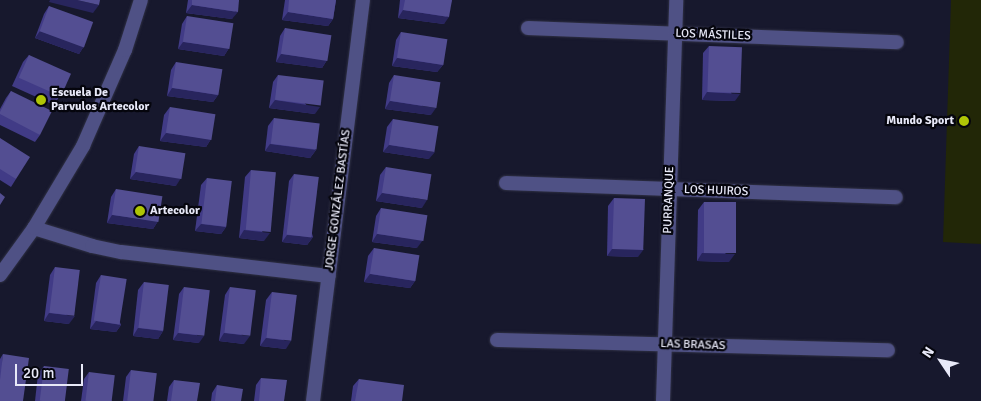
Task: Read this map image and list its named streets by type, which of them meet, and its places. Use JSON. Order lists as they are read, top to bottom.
{
  "streets": {
    "street": [
      "LOS MÁSTILES",
      "LOS HUIROS",
      "JORGE GONZÁLEZ BASTÍAS",
      "PURRANQUE",
      "LAS BRASAS"
    ]
  },
  "crossings": [
    ["LOS MÁSTILES", "PURRANQUE"],
    ["LOS HUIROS", "PURRANQUE"],
    ["PURRANQUE", "LAS BRASAS"]
  ],
  "places": ["Escuela De Parvulos Artecolor", "Mundo Sport", "Artecolor"],
  "scale_bar": "20 m",
  "north": "top left"
}
